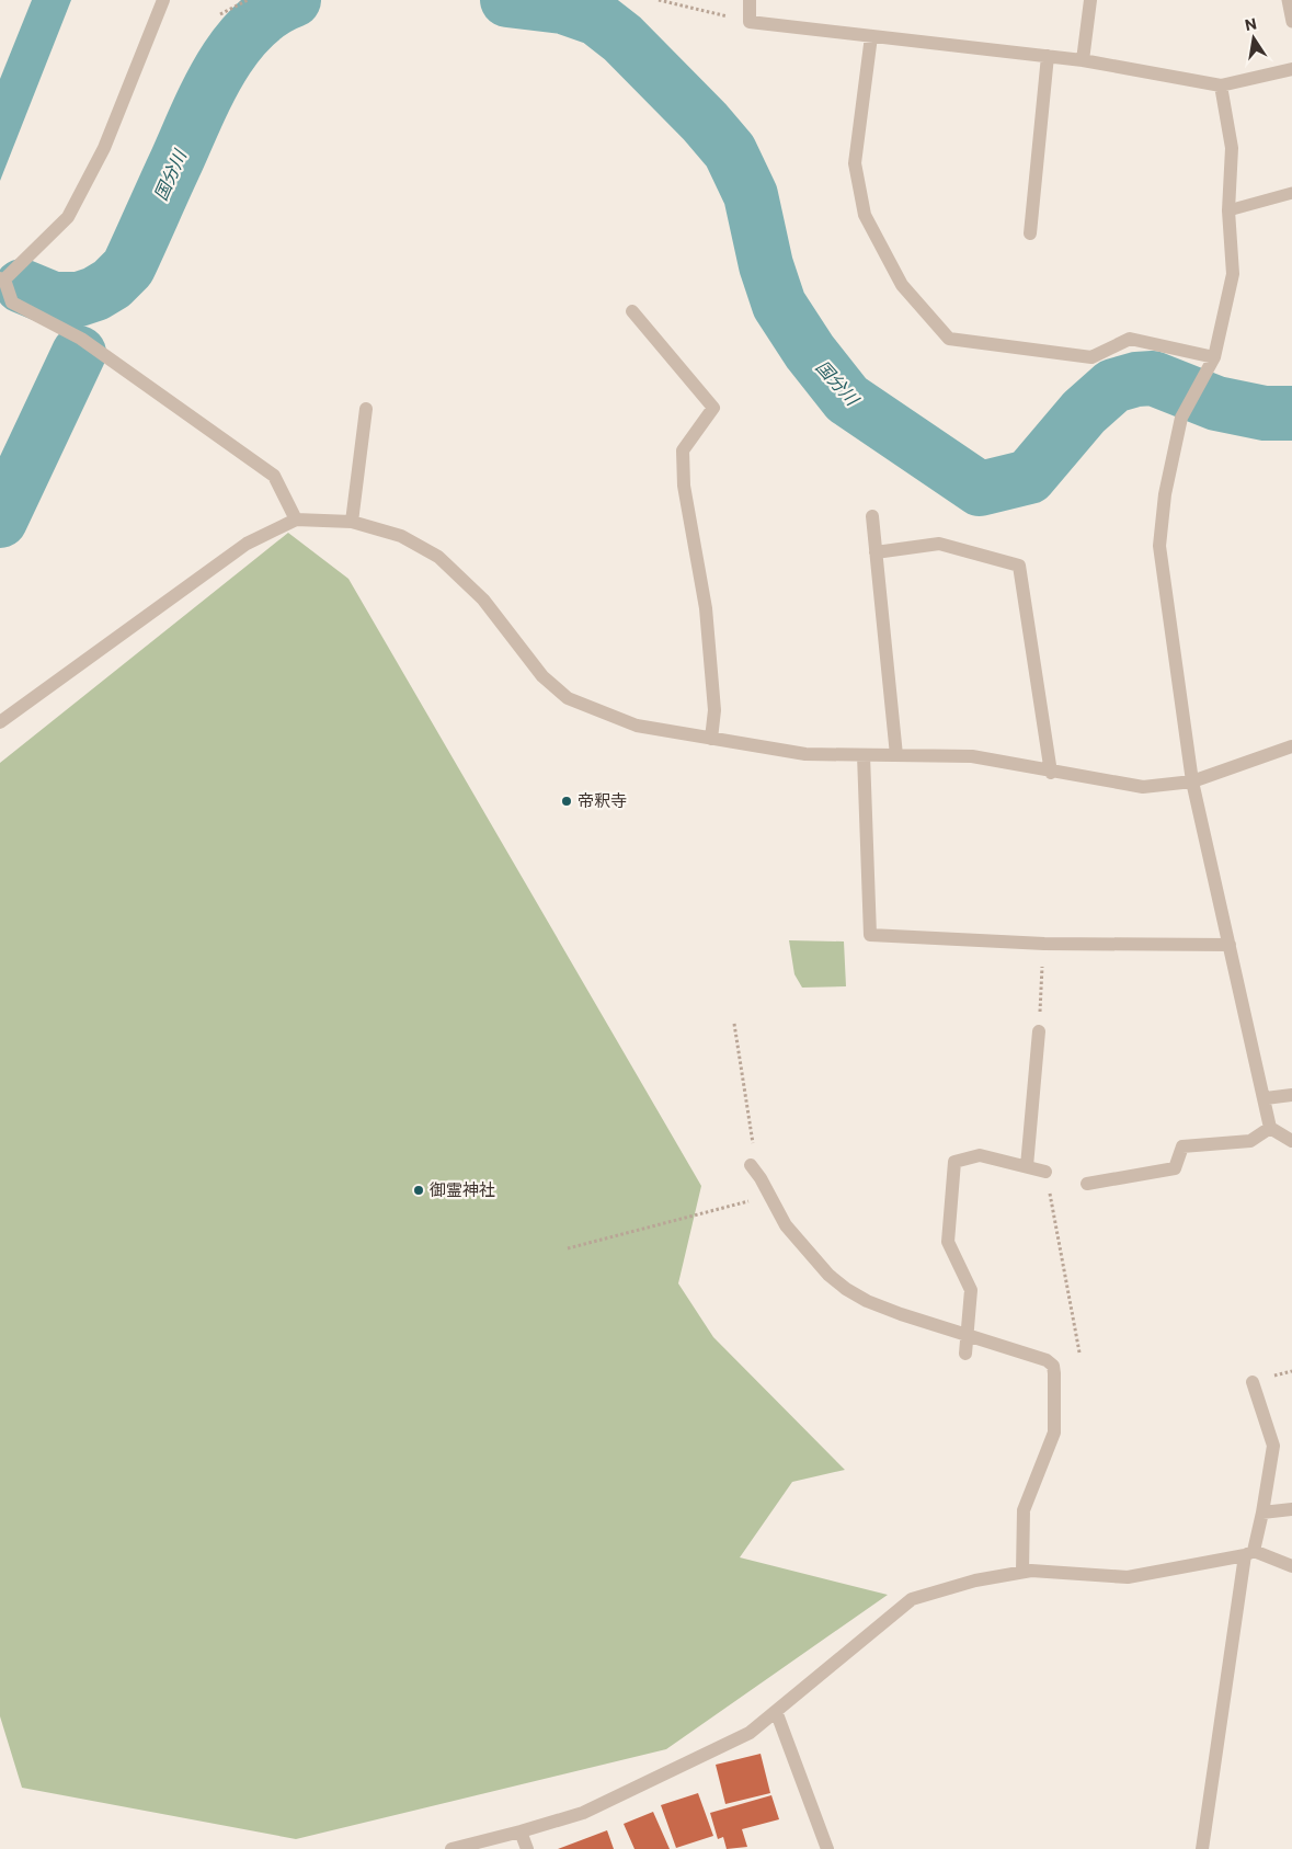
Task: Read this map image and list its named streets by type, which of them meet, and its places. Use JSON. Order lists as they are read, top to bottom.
{
  "water": ["国分川"],
  "places": ["帝釈寺", "御霊神社"],
  "north": "top"
}
